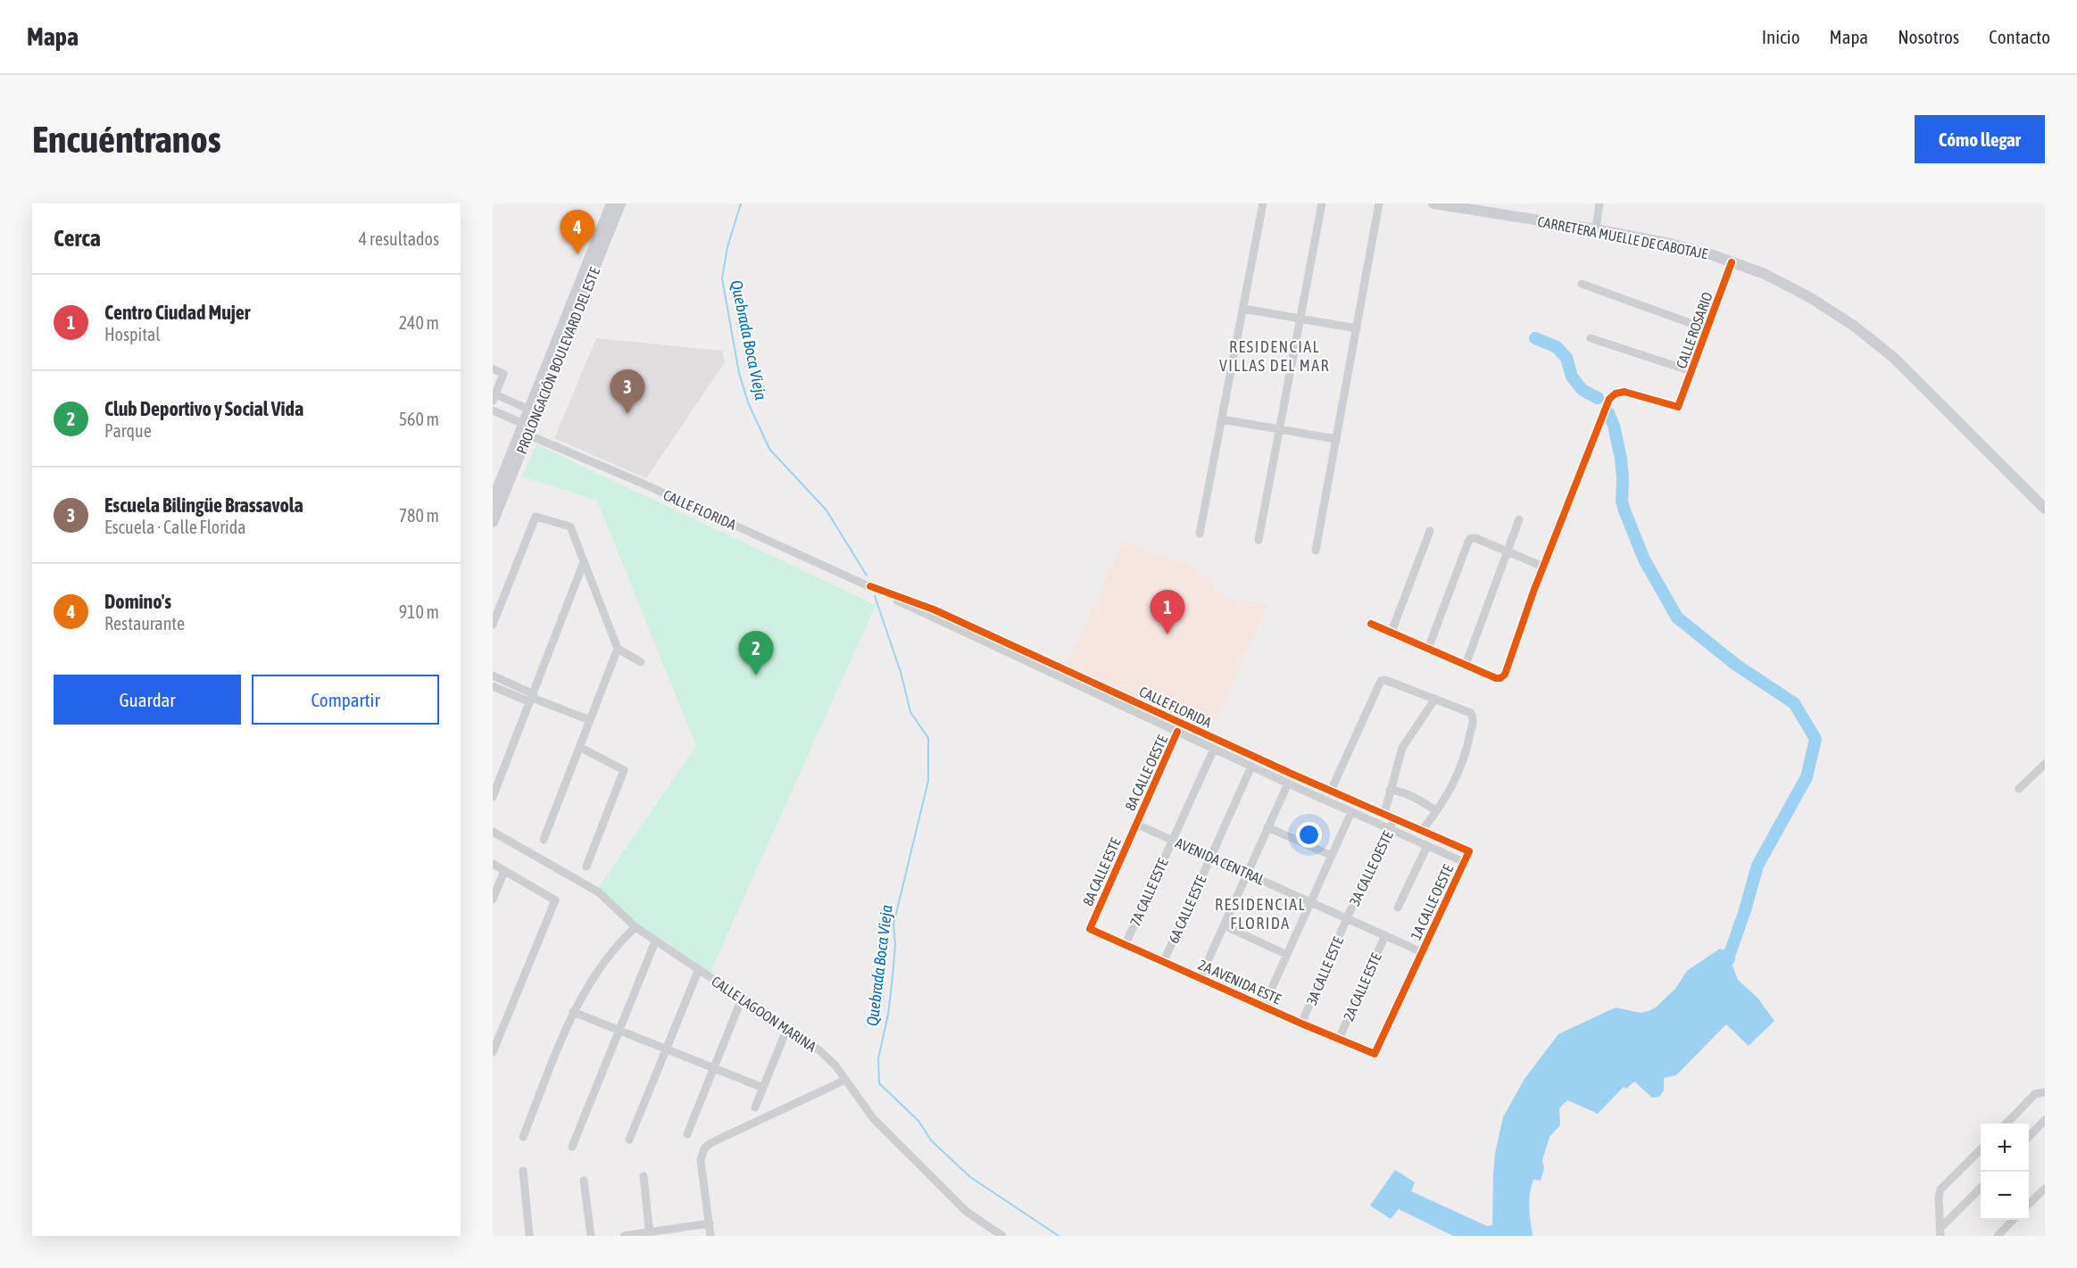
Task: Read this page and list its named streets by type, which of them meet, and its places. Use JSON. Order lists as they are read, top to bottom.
{
  "streets": {
    "main road": ["CARRETERA MUELLE DE CABOTAJE", "PROLONGACIÓN BOULEVARD DEL ESTE"],
    "street": [
      "CALLE ROSARIO",
      "CALLE FLORIDA",
      "8A CALLE OESTE",
      "AVENIDA CENTRAL",
      "3A CALLE OESTE",
      "8A CALLE ESTE",
      "7A CALLE ESTE",
      "1A CALLE OESTE",
      "6A CALLE ESTE",
      "3A CALLE ESTE",
      "2A AVENIDA ESTE",
      "2A CALLE ESTE",
      "CALLE LAGOON MARINA"
    ]
  },
  "crossings": [
    ["CARRETERA MUELLE DE CABOTAJE", "CALLE ROSARIO"],
    ["PROLONGACIÓN BOULEVARD DEL ESTE", "CALLE FLORIDA"],
    ["CALLE FLORIDA", "8A CALLE OESTE"],
    ["CALLE FLORIDA", "3A CALLE OESTE"],
    ["CALLE FLORIDA", "7A CALLE ESTE"],
    ["CALLE FLORIDA", "1A CALLE OESTE"],
    ["CALLE FLORIDA", "6A CALLE ESTE"],
    ["8A CALLE OESTE", "AVENIDA CENTRAL"],
    ["8A CALLE OESTE", "8A CALLE ESTE"],
    ["AVENIDA CENTRAL", "3A CALLE OESTE"],
    ["AVENIDA CENTRAL", "8A CALLE ESTE"],
    ["AVENIDA CENTRAL", "7A CALLE ESTE"],
    ["AVENIDA CENTRAL", "1A CALLE OESTE"],
    ["AVENIDA CENTRAL", "6A CALLE ESTE"],
    ["AVENIDA CENTRAL", "3A CALLE ESTE"],
    ["AVENIDA CENTRAL", "2A CALLE ESTE"],
    ["3A CALLE OESTE", "3A CALLE ESTE"],
    ["8A CALLE ESTE", "2A AVENIDA ESTE"],
    ["7A CALLE ESTE", "2A AVENIDA ESTE"],
    ["1A CALLE OESTE", "2A AVENIDA ESTE"],
    ["6A CALLE ESTE", "2A AVENIDA ESTE"],
    ["3A CALLE ESTE", "2A AVENIDA ESTE"],
    ["2A AVENIDA ESTE", "2A CALLE ESTE"]
  ],
  "districts": ["RESIDENCIAL VILLAS DEL MAR", "RESIDENCIAL FLORIDA"],
  "water": ["Quebrada Boca Vieja"],
  "page": {
    "header": "Mapa",
    "nav": [
      "Inicio",
      "Mapa",
      "Nosotros",
      "Contacto"
    ],
    "buttons": [
      "Cómo llegar",
      ["Guardar", "Compartir"]
    ],
    "title": "Encuéntranos",
    "heading": ["Cerca", "4 resultados"],
    "pins": [
      "4",
      "3",
      "1",
      "2"
    ],
    "list": [
      {
        "mark": "1",
        "name": "Centro Ciudad Mujer",
        "note": "Hospital",
        "value": "240 m"
      },
      {
        "mark": "2",
        "name": "Club Deportivo y Social Vida",
        "note": "Parque",
        "value": "560 m"
      },
      {
        "mark": "3",
        "name": "Escuela Bilingüe Brassavola",
        "note": "Escuela · Calle Florida",
        "value": "780 m"
      },
      {
        "mark": "4",
        "name": "Domino's",
        "note": "Restaurante",
        "value": "910 m"
      }
    ],
    "map_buttons": ["+", "−"]
  }
}
